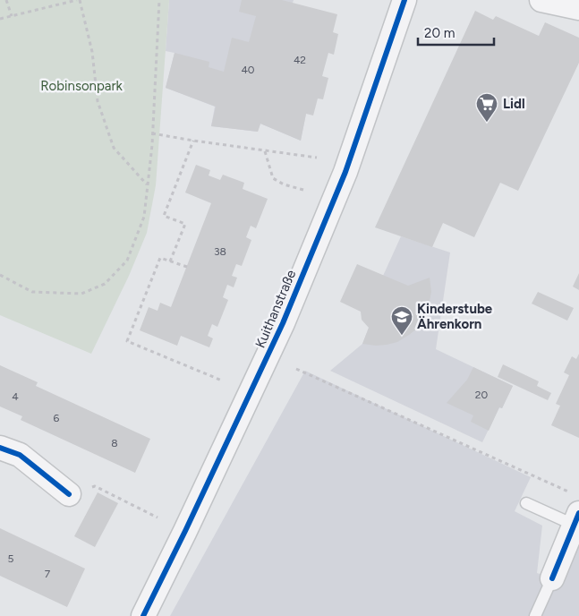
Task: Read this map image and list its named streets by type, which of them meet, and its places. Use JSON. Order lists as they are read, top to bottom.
{
  "streets": {
    "street": ["Kuithanstraße"]
  },
  "parks": ["Robinsonpark"],
  "places": {
    "supermarket": ["Lidl"],
    "school or university": ["Kinderstube Ährenkorn"]
  },
  "house_numbers": [
    "42",
    "40",
    "38",
    "20",
    "4",
    "6",
    "8",
    "5",
    "7"
  ],
  "scale_bar": "20 m"
}
